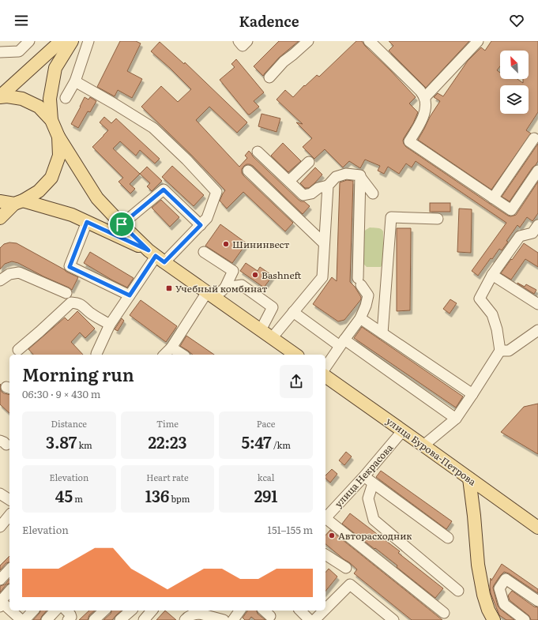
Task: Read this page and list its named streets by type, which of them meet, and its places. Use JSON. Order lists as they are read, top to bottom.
{
  "streets": {
    "main road": ["улица Бурова-Петрова"],
    "street": ["улица Некрасова"]
  },
  "crossings": [
    ["улица Бурова-Петрова", "улица Некрасова"]
  ],
  "places": {
    "other": ["Шининвест", "Bashneft", "Авторасходник"],
    "transit": ["Учебный комбинат"]
  },
  "north": "top left",
  "page": {
    "header": "Kadence",
    "heading": ["Morning run", "06:30 · 9 × 430 m"],
    "stats": [
      ["Distance", "3.87 km"],
      ["Time", "22:23"],
      ["Pace", "5:47 /km"],
      ["Elevation", "45 m"],
      ["Heart rate", "136 bpm"],
      ["kcal", "291"]
    ],
    "chart": ["Elevation", "151–155 m"]
  }
}
